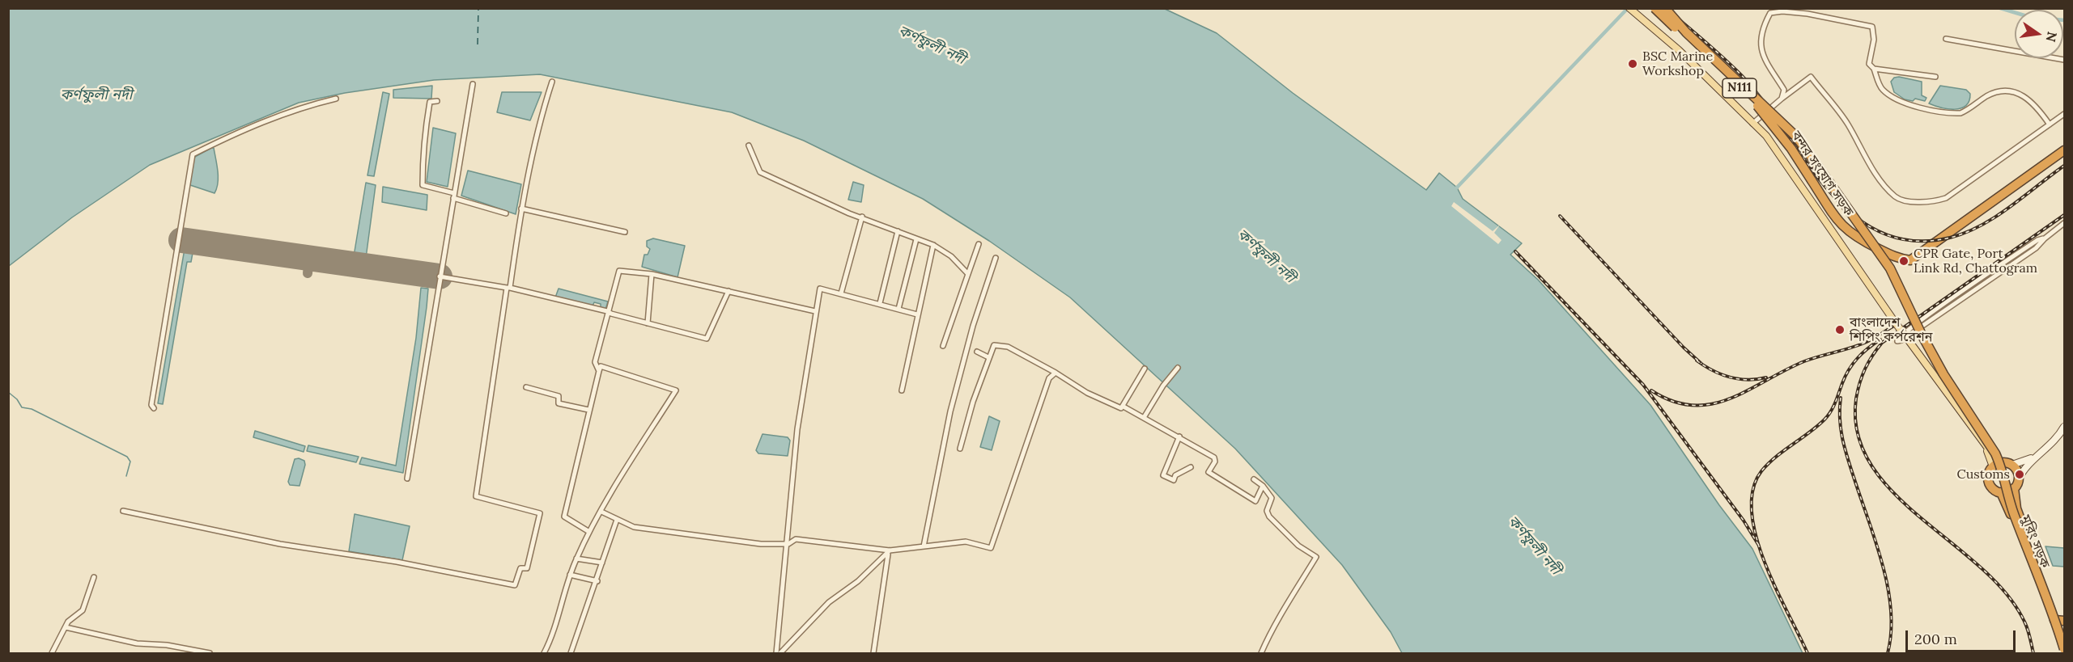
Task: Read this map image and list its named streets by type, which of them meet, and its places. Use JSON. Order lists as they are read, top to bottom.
{
  "streets": {
    "highway": ["N111", "বন্দর সংযোগ সড়ক", "মুরিং সড়ক"]
  },
  "water": ["কর্ণফুলী নদী"],
  "places": [
    "BSC Marine Workshop",
    "CPR Gate, Port Link Rd, Chattogram",
    "বাংলাদেশ শিপিং কর্পরেশন",
    "Customs"
  ],
  "scale_bar": "200 m",
  "north": "right"
}
